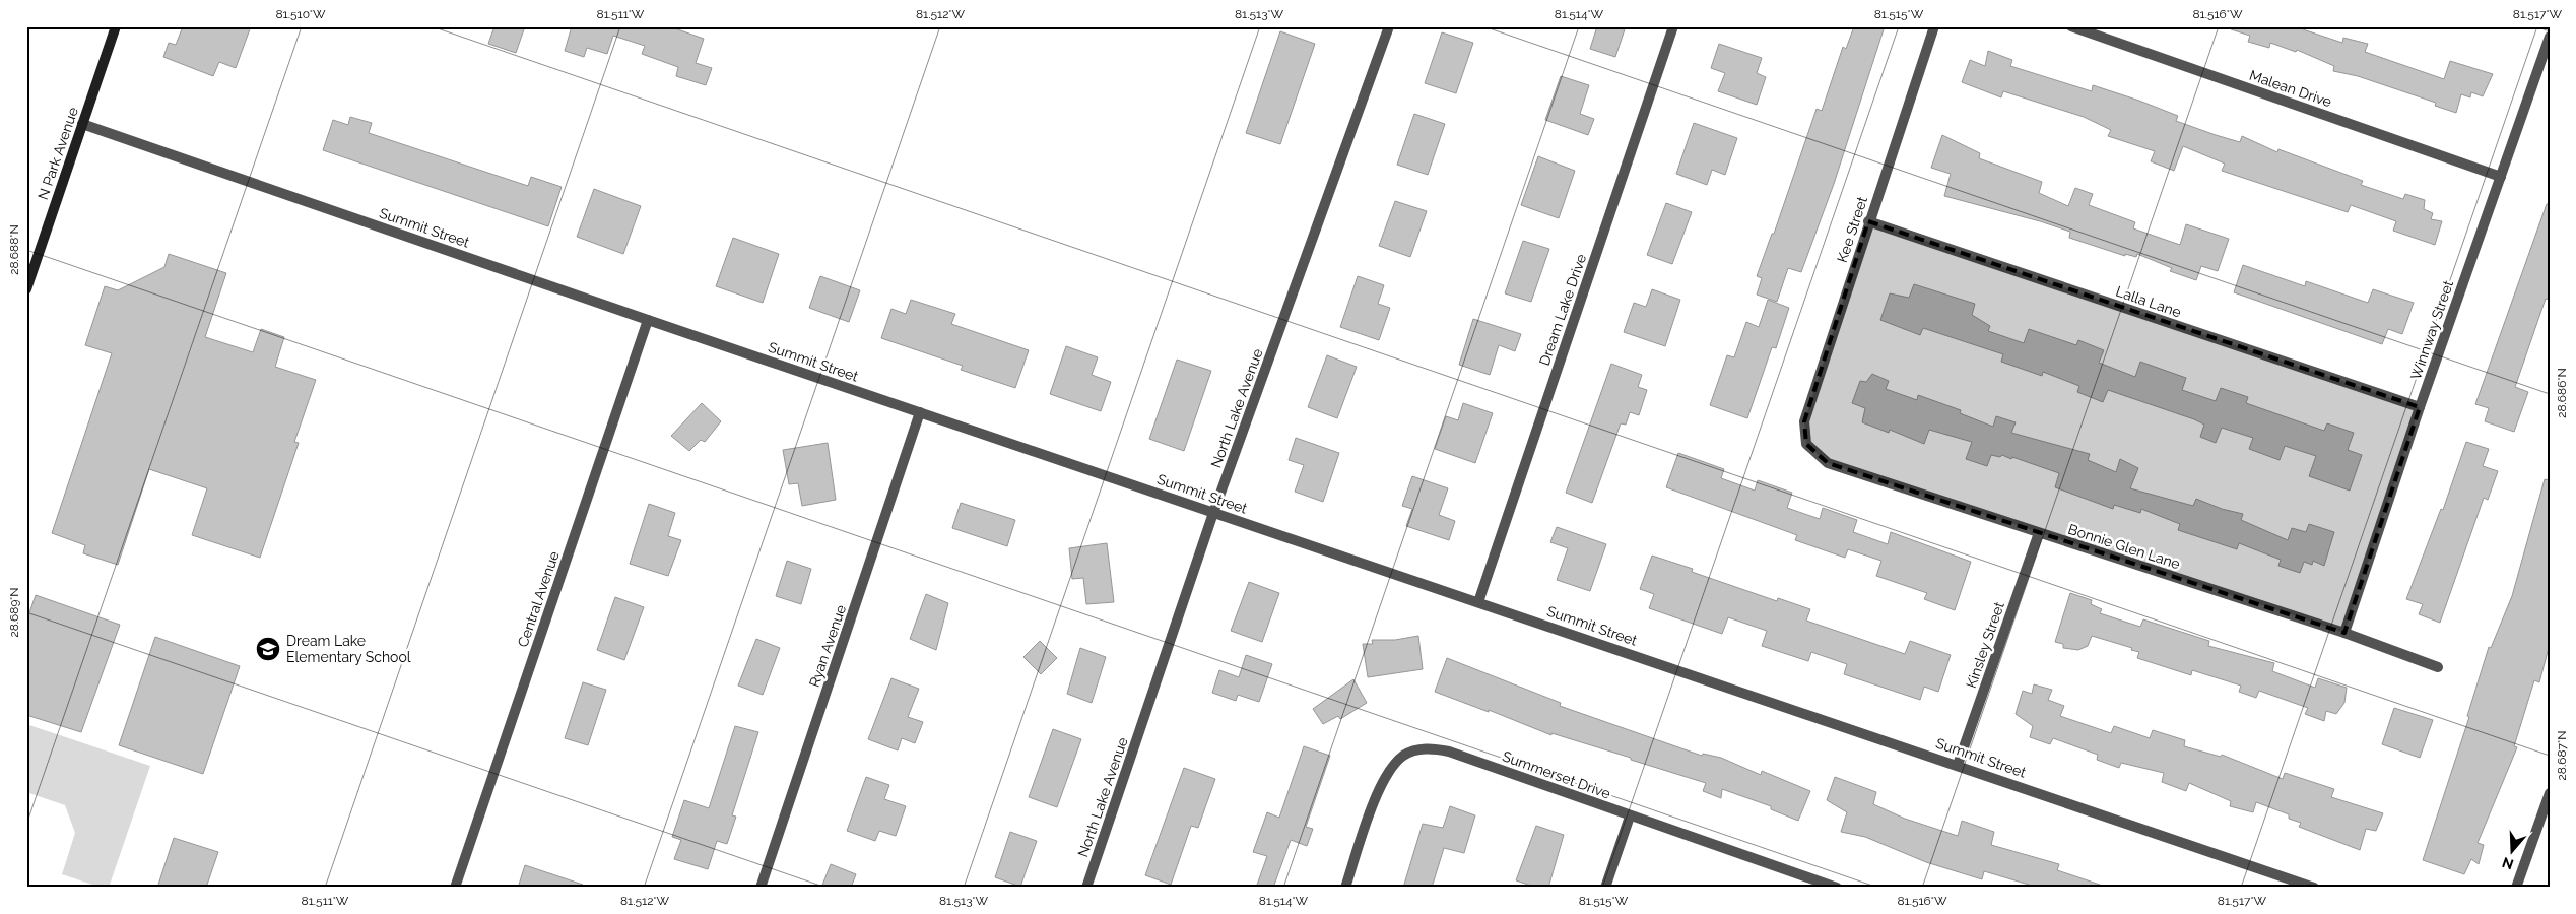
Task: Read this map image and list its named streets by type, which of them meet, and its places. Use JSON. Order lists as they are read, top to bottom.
{
  "streets": {
    "main road": ["N Park Avenue"],
    "street": [
      "Malean Drive",
      "Summit Street",
      "Kee Street",
      "Lalla Lane",
      "Dream Lake Drive",
      "Winnway Street",
      "North Lake Avenue",
      "Bonnie Glen Lane",
      "Central Avenue",
      "Kinsley Street",
      "Ryan Avenue",
      "Summerset Drive"
    ]
  },
  "crossings": [
    ["Malean Drive", "Winnway Street"],
    ["N Park Avenue", "Summit Street"],
    ["Summit Street", "Dream Lake Drive"],
    ["Summit Street", "North Lake Avenue"],
    ["Summit Street", "Central Avenue"],
    ["Summit Street", "Kinsley Street"],
    ["Summit Street", "Ryan Avenue"],
    ["Kee Street", "Lalla Lane"],
    ["Kee Street", "Bonnie Glen Lane"],
    ["Lalla Lane", "Winnway Street"],
    ["Winnway Street", "Bonnie Glen Lane"],
    ["Bonnie Glen Lane", "Kinsley Street"]
  ],
  "places": {
    "school or university": ["Dream Lake Elementary School"]
  },
  "north": "bottom",
  "coordinates": [
    "81.510°W",
    "81.511°W",
    "81.512°W",
    "81.513°W",
    "81.514°W",
    "81.515°W",
    "81.516°W",
    "81.517°W",
    "28.688°N",
    "28.686°N",
    "28.689°N",
    "28.687°N"
  ]
}
